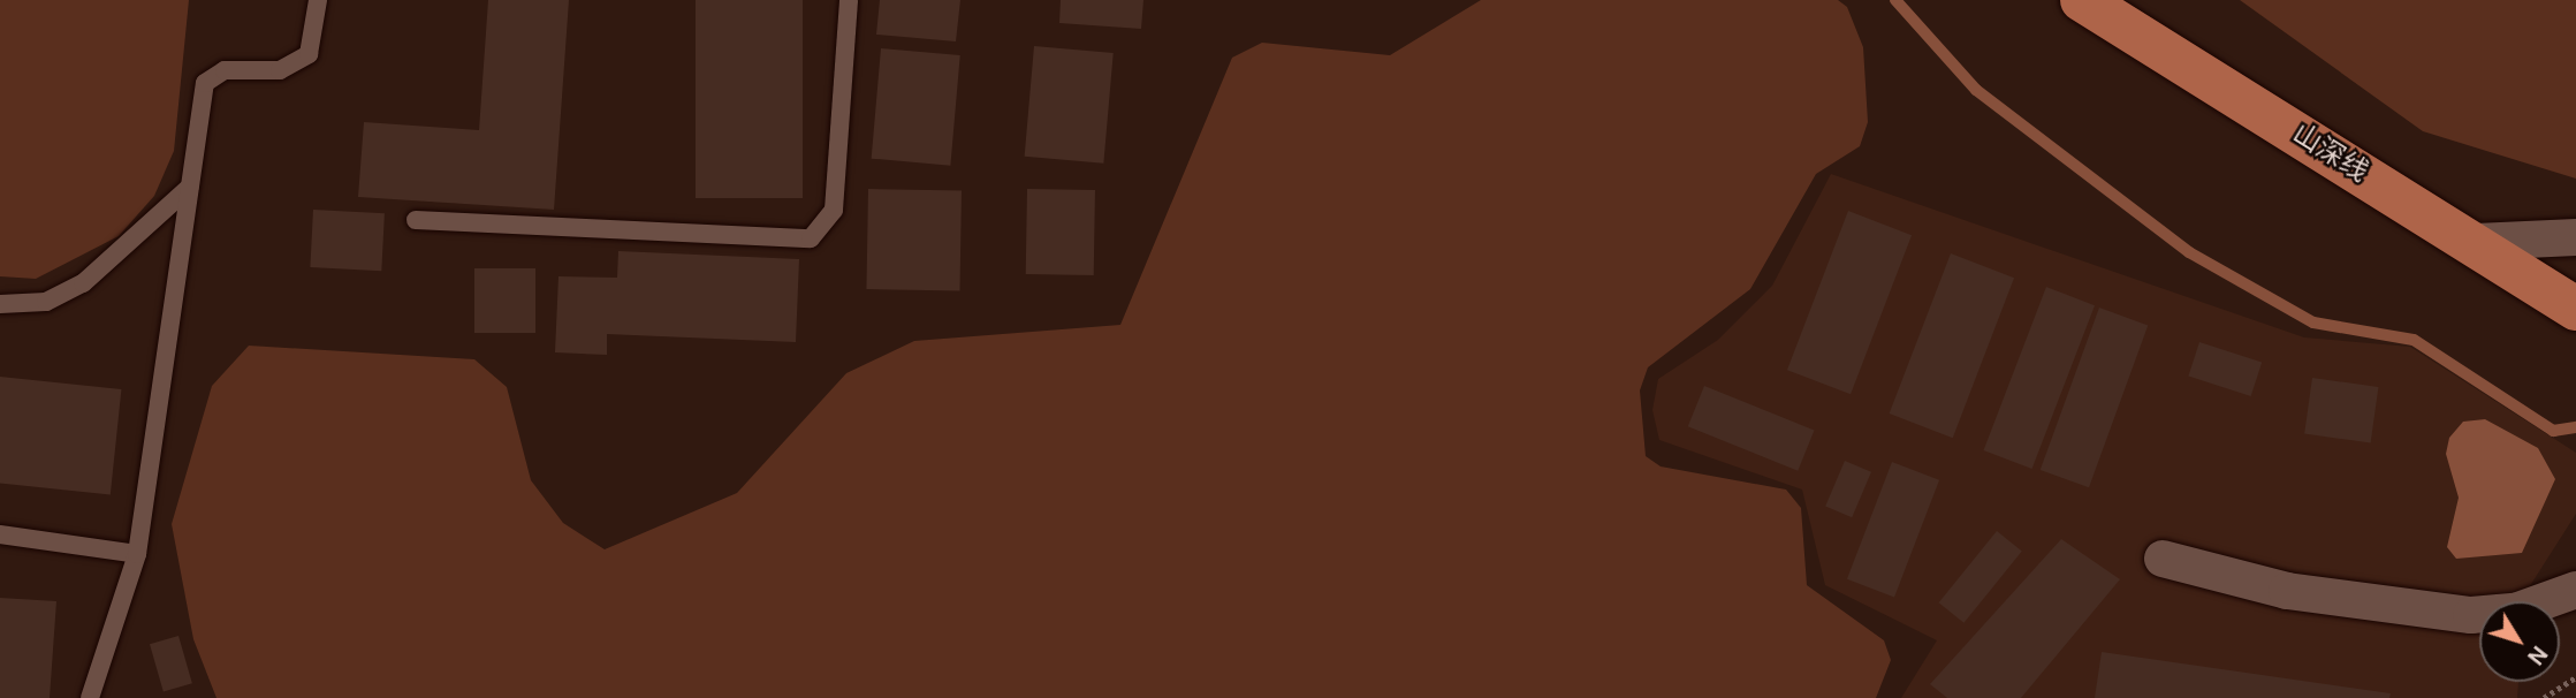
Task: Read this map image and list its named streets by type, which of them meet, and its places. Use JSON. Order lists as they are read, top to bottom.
{
  "streets": {
    "highway": ["山深线"]
  },
  "north": "bottom right"
}
